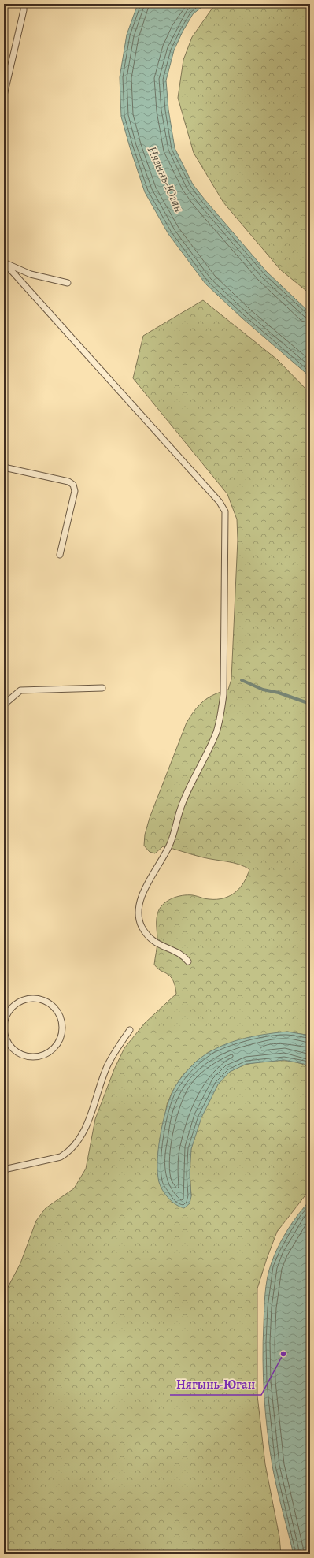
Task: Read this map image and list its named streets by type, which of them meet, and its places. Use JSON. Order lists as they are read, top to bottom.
{
  "water": ["Нягынь-Юган"],
  "places": ["Нягынь-Юган"]
}
